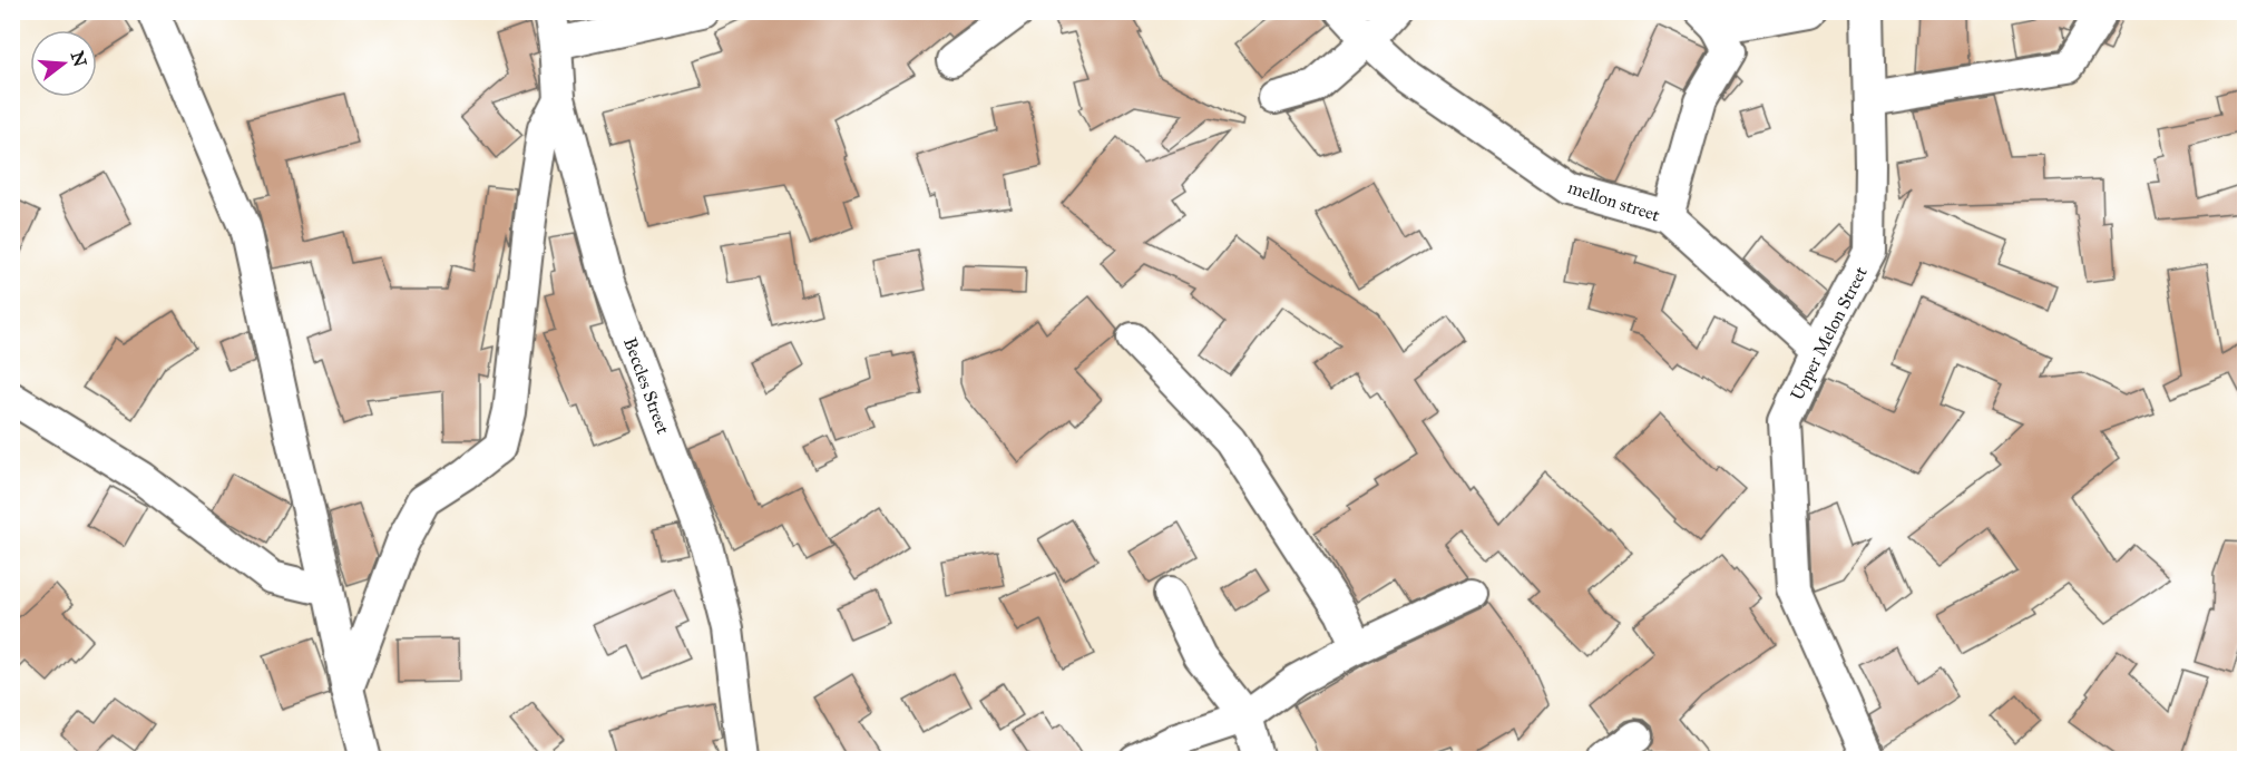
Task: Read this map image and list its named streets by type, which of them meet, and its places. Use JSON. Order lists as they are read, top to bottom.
{
  "streets": {
    "street": ["mellon street", "Upper Melon Street", "Beccles Street"]
  },
  "crossings": [
    ["mellon street", "Upper Melon Street"]
  ],
  "north": "right"
}
